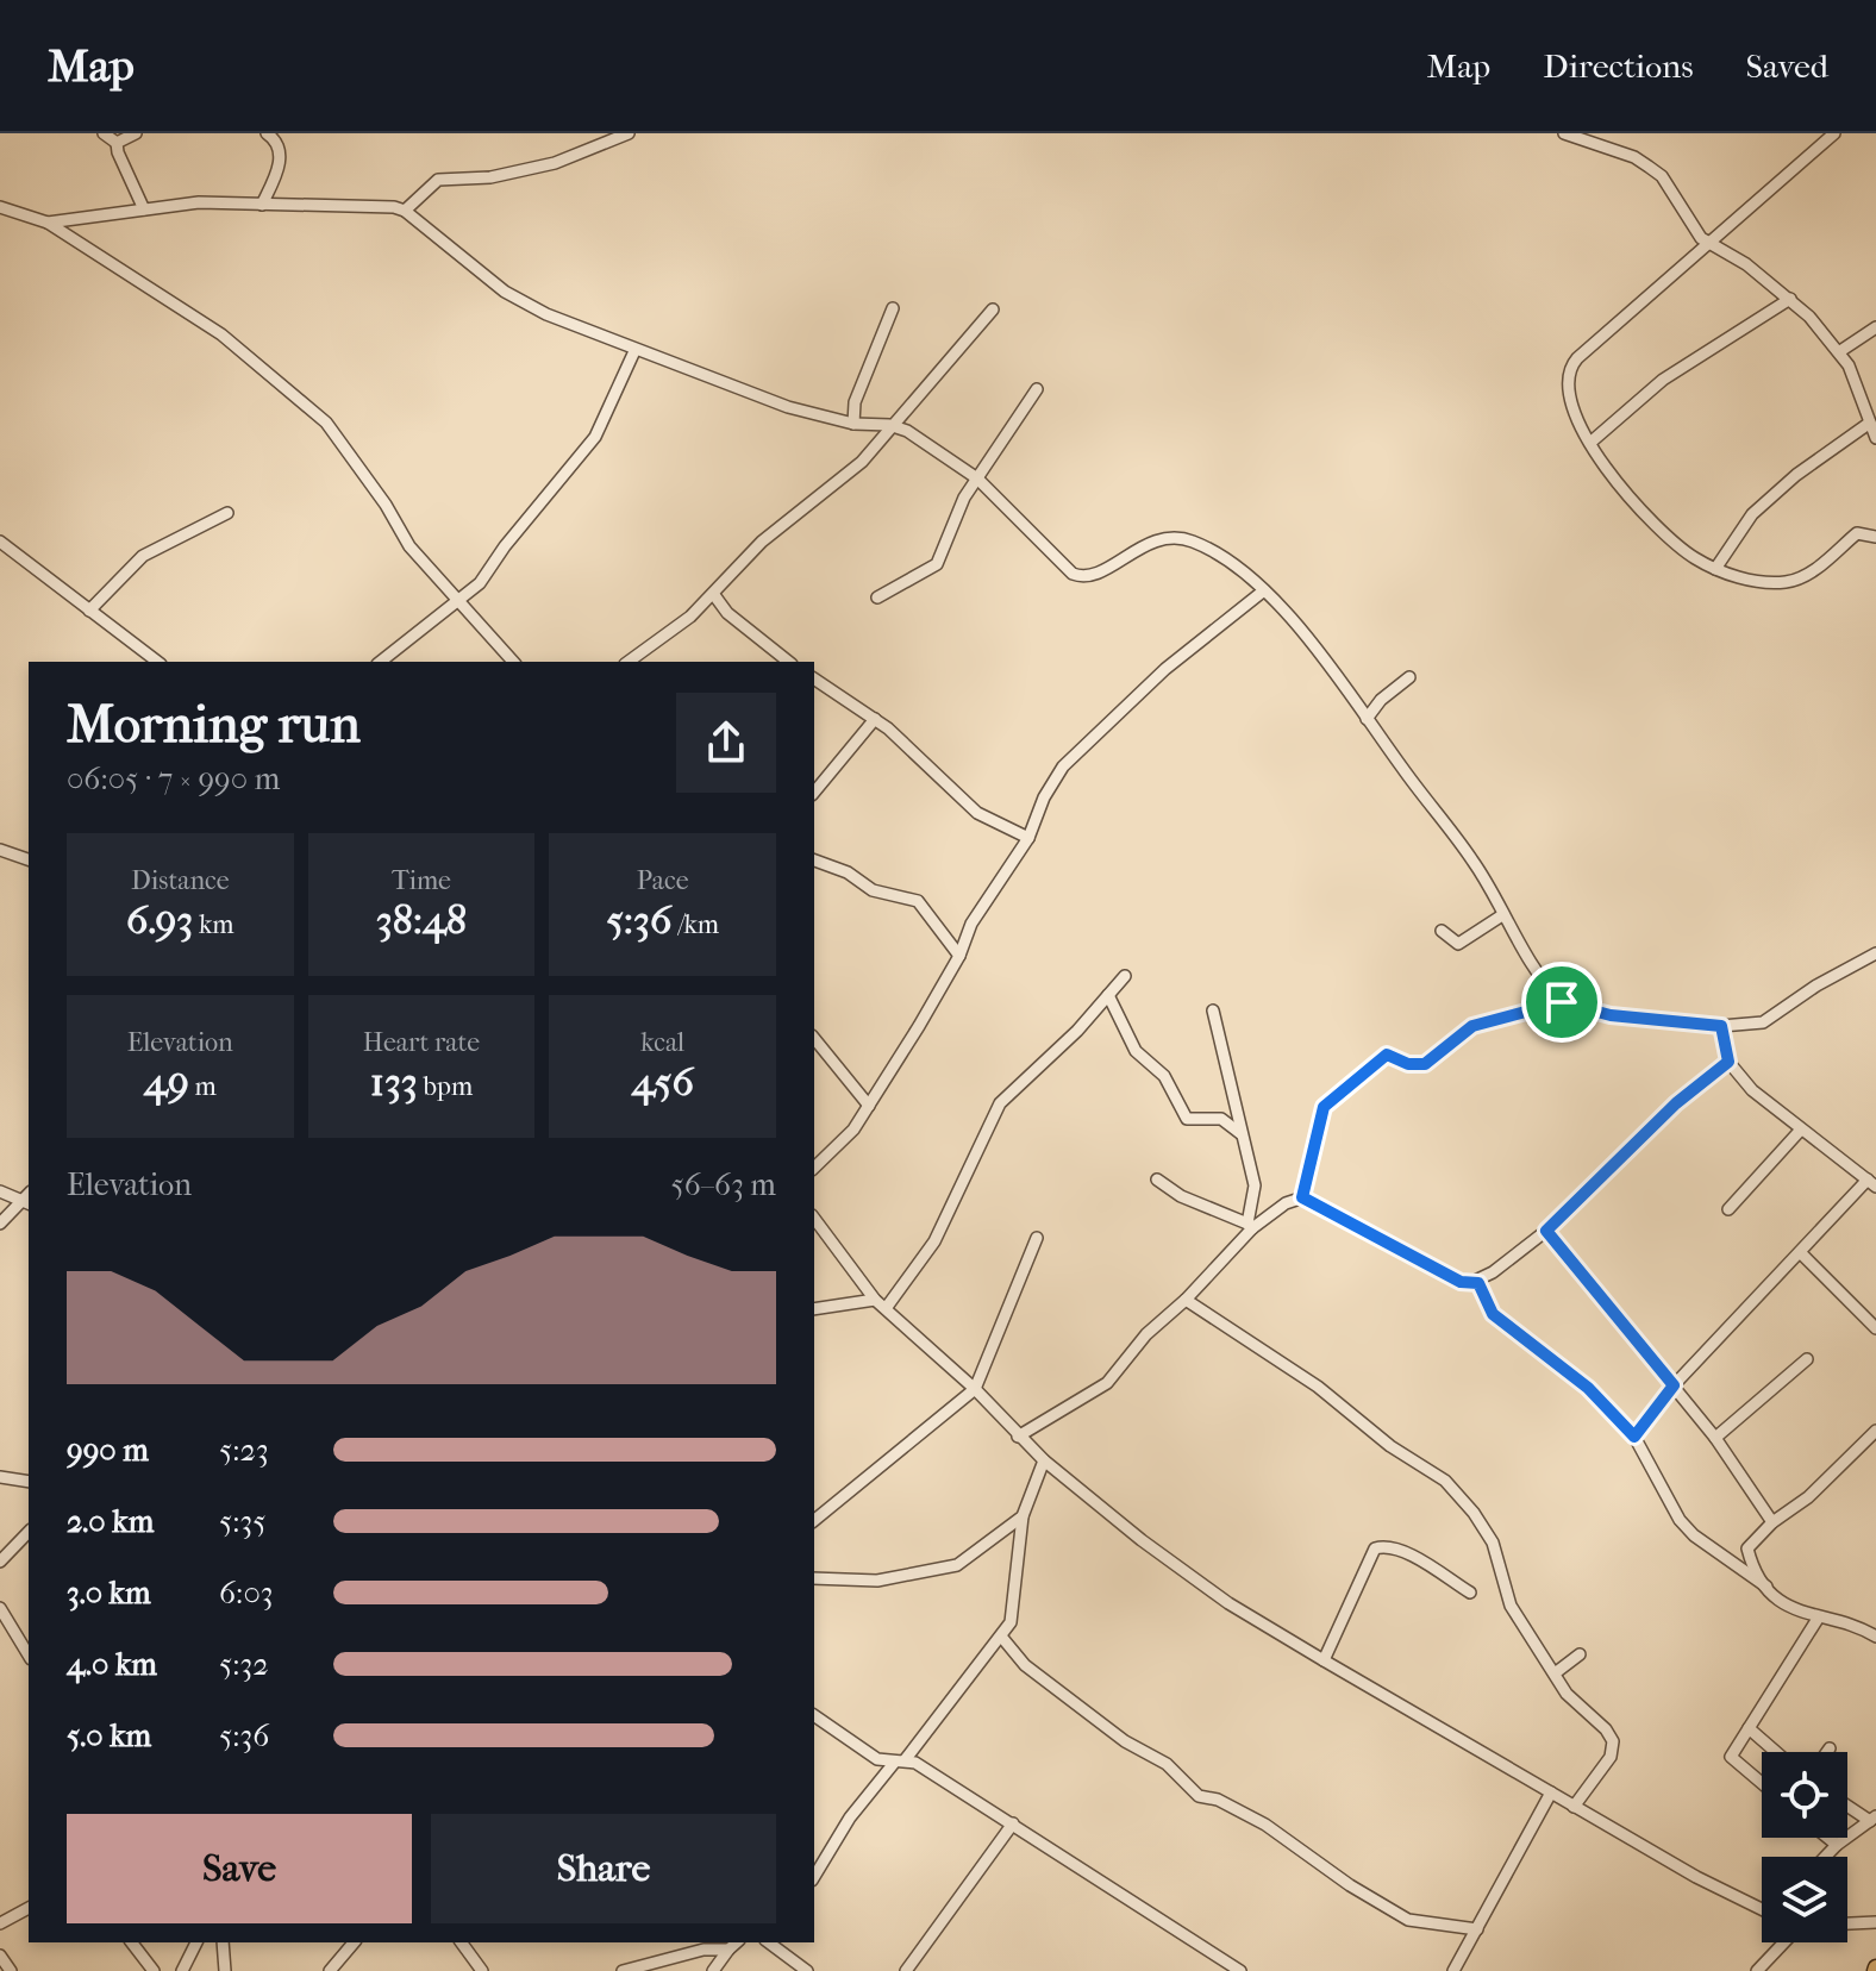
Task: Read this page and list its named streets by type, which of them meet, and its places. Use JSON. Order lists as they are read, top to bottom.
{
  "page": {
    "header": "Map",
    "nav": ["Map", "Directions", "Saved"],
    "heading": ["Morning run", "06:05 · 7 × 990 m"],
    "stats": [
      ["Distance", "6.93 km"],
      ["Time", "38:48"],
      ["Pace", "5:36 /km"],
      ["Elevation", "49 m"],
      ["Heart rate", "133 bpm"],
      ["kcal", "456"]
    ],
    "chart": ["Elevation", "56–63 m"],
    "list": [
      {
        "name": "990 m",
        "note": "5:23"
      },
      {
        "name": "2.0 km",
        "note": "5:35"
      },
      {
        "name": "3.0 km",
        "note": "6:03"
      },
      {
        "name": "4.0 km",
        "note": "5:32"
      },
      {
        "name": "5.0 km",
        "note": "5:36"
      }
    ],
    "buttons": ["Save", "Share"]
  }
}
